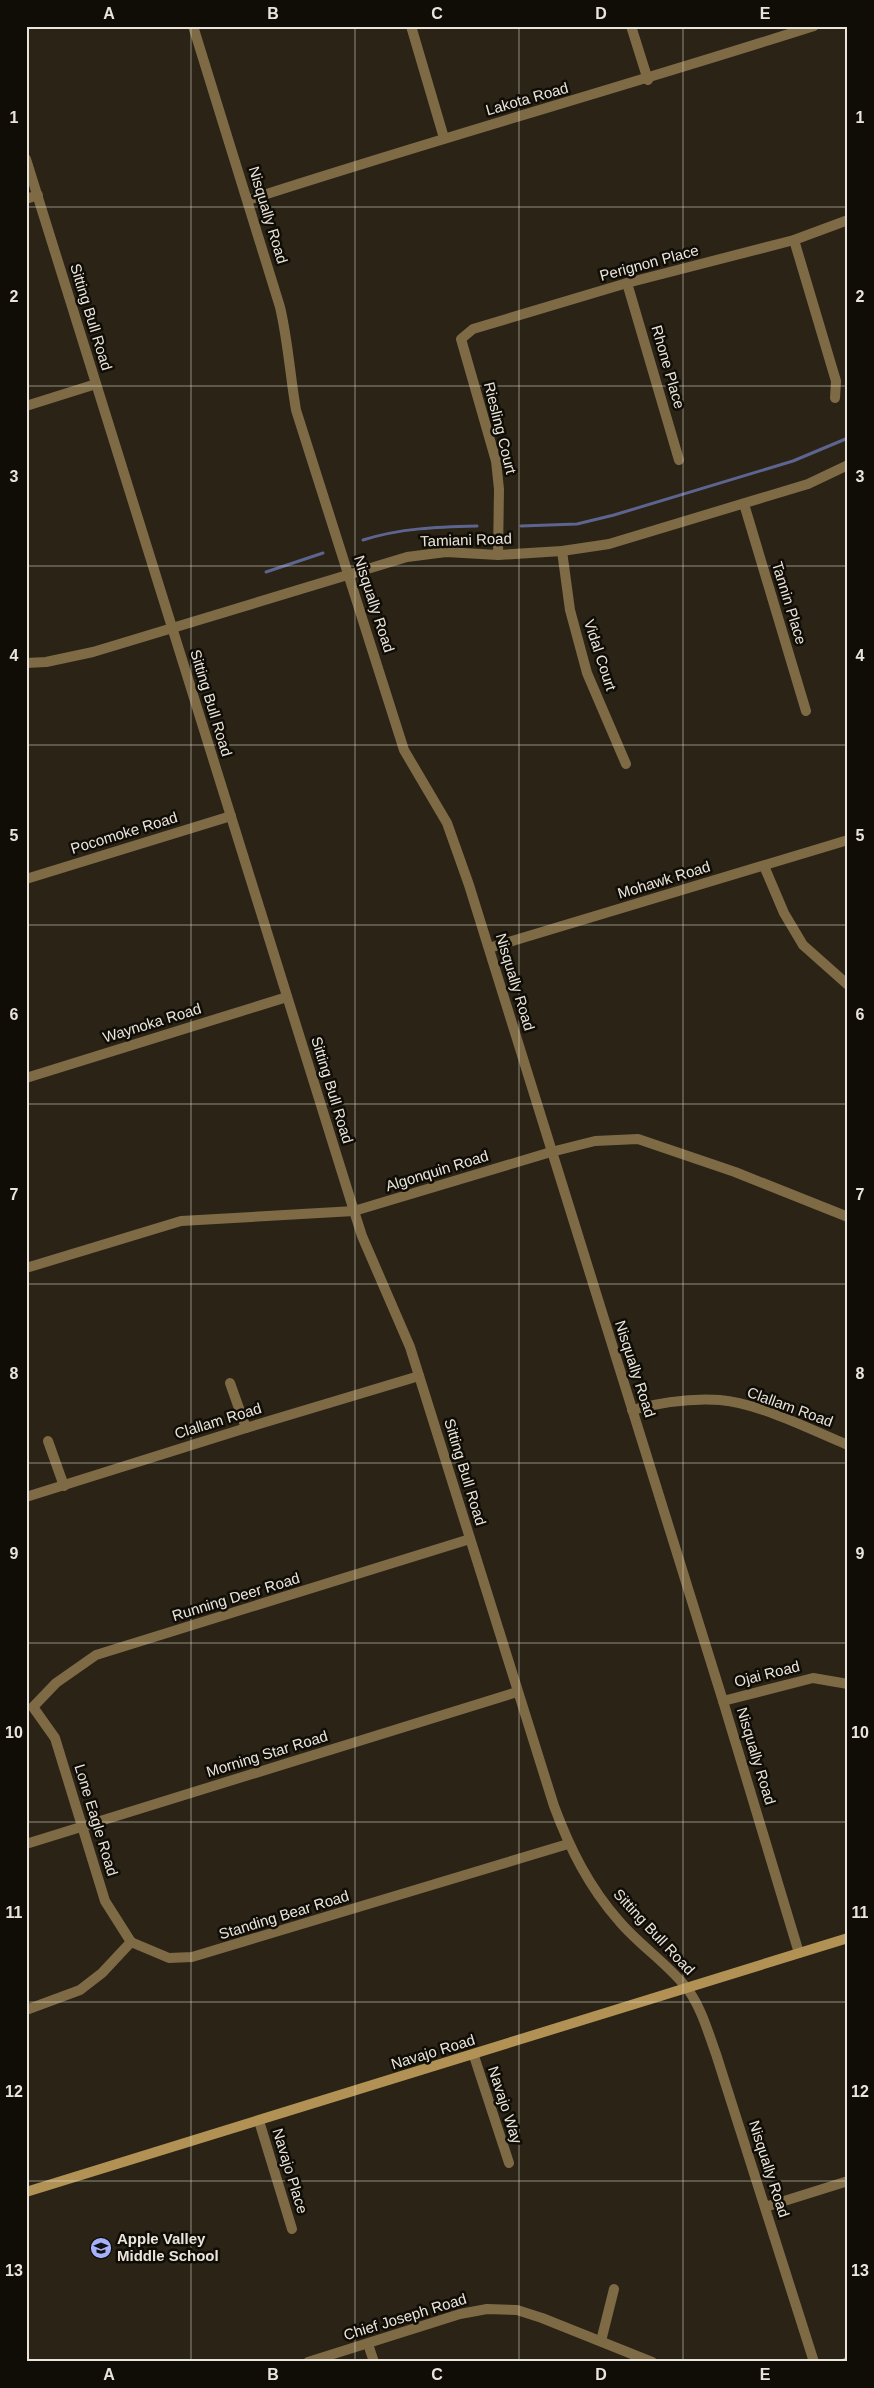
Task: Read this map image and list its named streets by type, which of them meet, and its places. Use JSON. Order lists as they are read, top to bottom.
{
  "streets": {
    "main road": ["Navajo Road"],
    "street": [
      "Lakota Road",
      "Nisqually Road",
      "Perignon Place",
      "Sitting Bull Road",
      "Rhone Place",
      "Riesling Court",
      "Tamiani Road",
      "Tannin Place",
      "Vidal Court",
      "Pocomoke Road",
      "Mohawk Road",
      "Waynoka Road",
      "Algonquin Road",
      "Clallam Road",
      "Running Deer Road",
      "Ojai Road",
      "Morning Star Road",
      "Lone Eagle Road",
      "Standing Bear Road",
      "Navajo Way",
      "Navajo Place",
      "Chief Joseph Road"
    ]
  },
  "crossings": [
    ["Lakota Road", "Nisqually Road"],
    ["Nisqually Road", "Sitting Bull Road"],
    ["Nisqually Road", "Tamiani Road"],
    ["Nisqually Road", "Mohawk Road"],
    ["Nisqually Road", "Algonquin Road"],
    ["Nisqually Road", "Clallam Road"],
    ["Nisqually Road", "Ojai Road"],
    ["Nisqually Road", "Navajo Road"],
    ["Perignon Place", "Rhone Place"],
    ["Perignon Place", "Riesling Court"],
    ["Sitting Bull Road", "Tamiani Road"],
    ["Sitting Bull Road", "Pocomoke Road"],
    ["Sitting Bull Road", "Waynoka Road"],
    ["Sitting Bull Road", "Algonquin Road"],
    ["Sitting Bull Road", "Clallam Road"],
    ["Sitting Bull Road", "Running Deer Road"],
    ["Sitting Bull Road", "Morning Star Road"],
    ["Sitting Bull Road", "Standing Bear Road"],
    ["Sitting Bull Road", "Navajo Road"],
    ["Riesling Court", "Tamiani Road"],
    ["Tamiani Road", "Tannin Place"],
    ["Tamiani Road", "Vidal Court"],
    ["Running Deer Road", "Lone Eagle Road"],
    ["Morning Star Road", "Lone Eagle Road"],
    ["Lone Eagle Road", "Standing Bear Road"],
    ["Navajo Road", "Navajo Way"],
    ["Navajo Road", "Navajo Place"]
  ],
  "places": {
    "school or university": ["Apple Valley Middle School"]
  },
  "grid": {
    "columns": [
      "A",
      "B",
      "C",
      "D",
      "E"
    ],
    "rows": [
      "1",
      "2",
      "3",
      "4",
      "5",
      "6",
      "7",
      "8",
      "9",
      "10",
      "11",
      "12",
      "13"
    ]
  }
}
